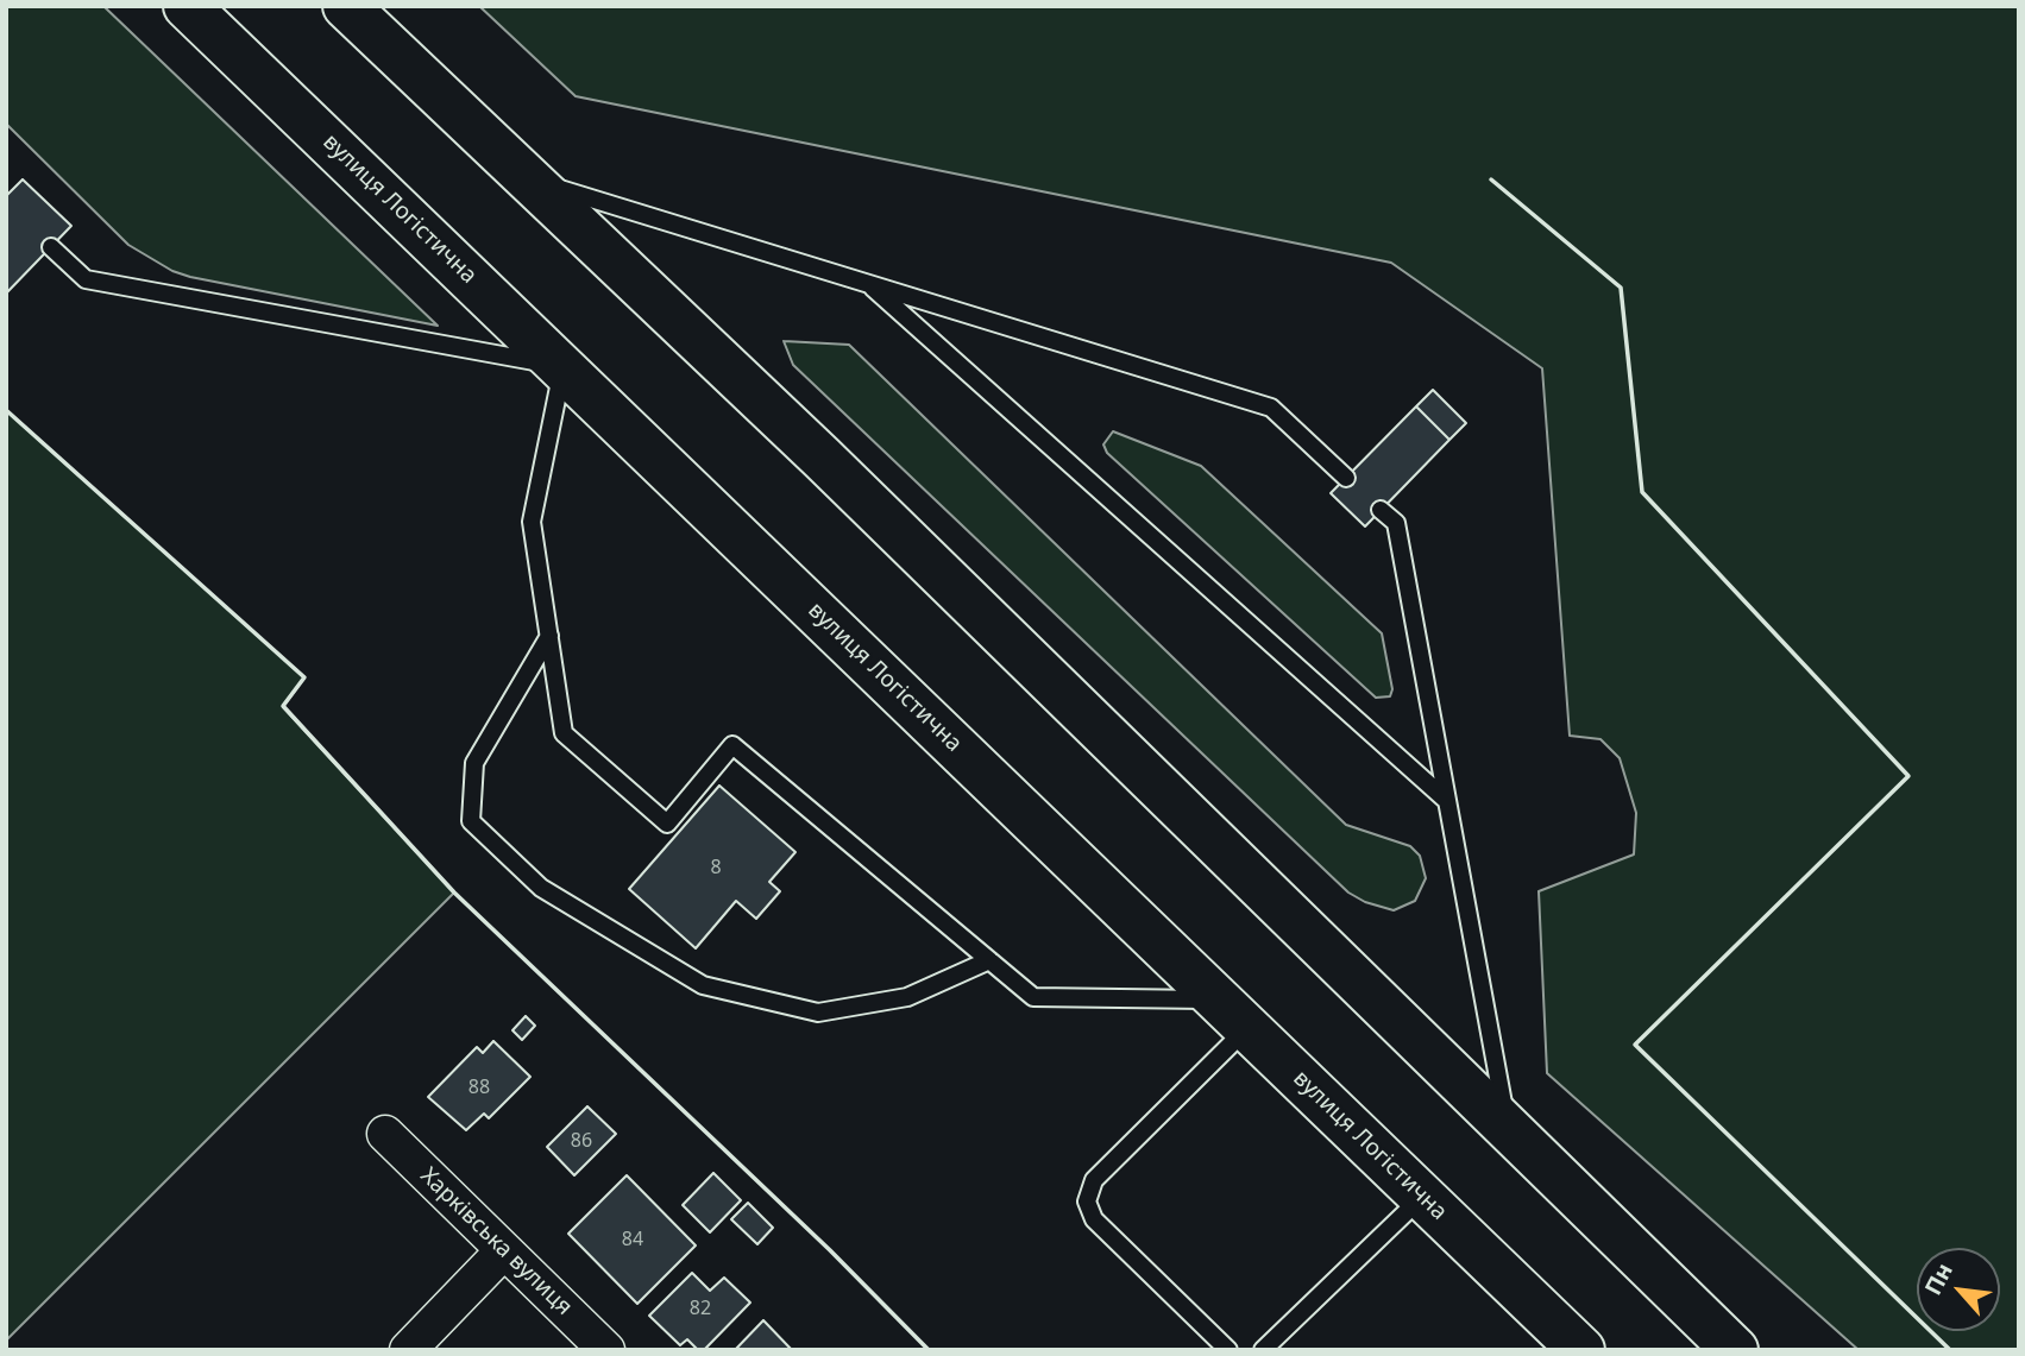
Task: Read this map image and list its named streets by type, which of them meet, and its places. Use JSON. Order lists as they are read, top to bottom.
{
  "streets": {
    "main road": ["вулиця Логістична"],
    "street": ["Харківська вулиця"]
  },
  "house_numbers": [
    "8",
    "88",
    "86",
    "84",
    "82"
  ],
  "north": "top left"
}
